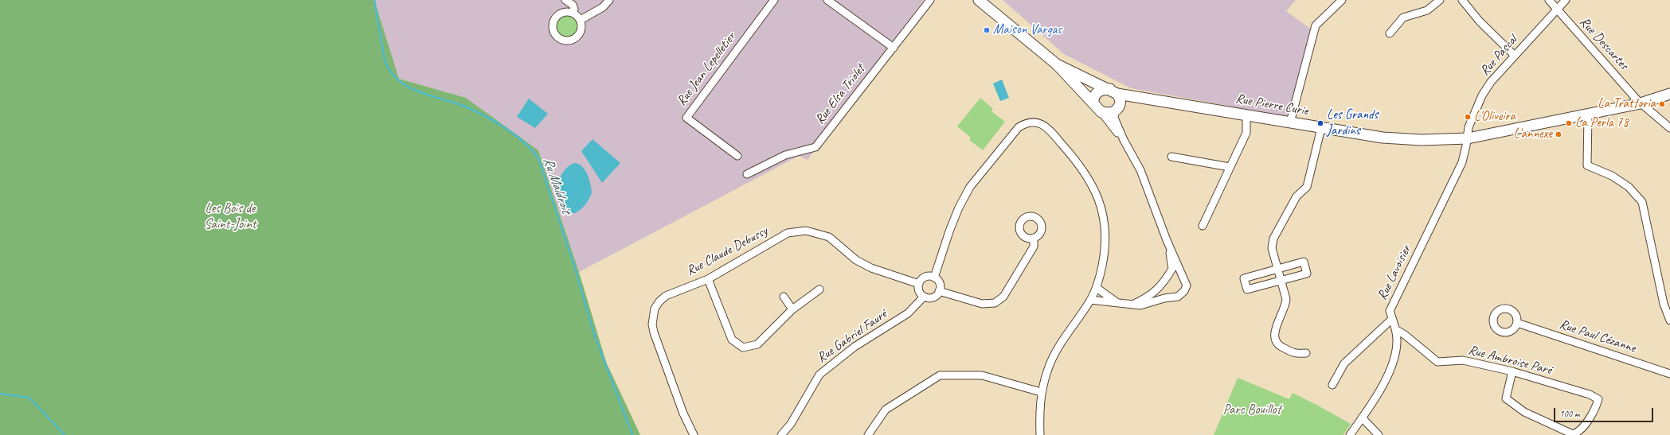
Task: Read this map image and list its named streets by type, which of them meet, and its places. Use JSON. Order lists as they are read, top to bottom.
{
  "streets": {
    "street": [
      "Rue Descartes",
      "Rue Pascal",
      "Rue Jean Lepelletier",
      "Rue Elsa Triolet",
      "Rue Pierre Curie",
      "Rue Claude Debussy",
      "Rue Lavoisier",
      "Rue Gabriel Fauré",
      "Rue Paul Cézanne",
      "Rue Ambroise Paré"
    ]
  },
  "crossings": [
    ["Rue Descartes", "Rue Pascal"],
    ["Rue Descartes", "Rue Pierre Curie"],
    ["Rue Pascal", "Rue Pierre Curie"],
    ["Rue Pascal", "Rue Lavoisier"],
    ["Rue Pierre Curie", "Rue Lavoisier"],
    ["Rue Claude Debussy", "Rue Gabriel Fauré"],
    ["Rue Lavoisier", "Rue Ambroise Paré"]
  ],
  "water": ["Ru Maldroit"],
  "parks": ["Les Bois de Saint-Joint", "Parc Bouillot"],
  "places": [
    "Maison Vargas",
    "La Trattoria",
    "L'Oliveira",
    "Les Grands Jardins",
    "La Perla 78",
    "L'annexe"
  ],
  "scale_bar": "100 m"
}
